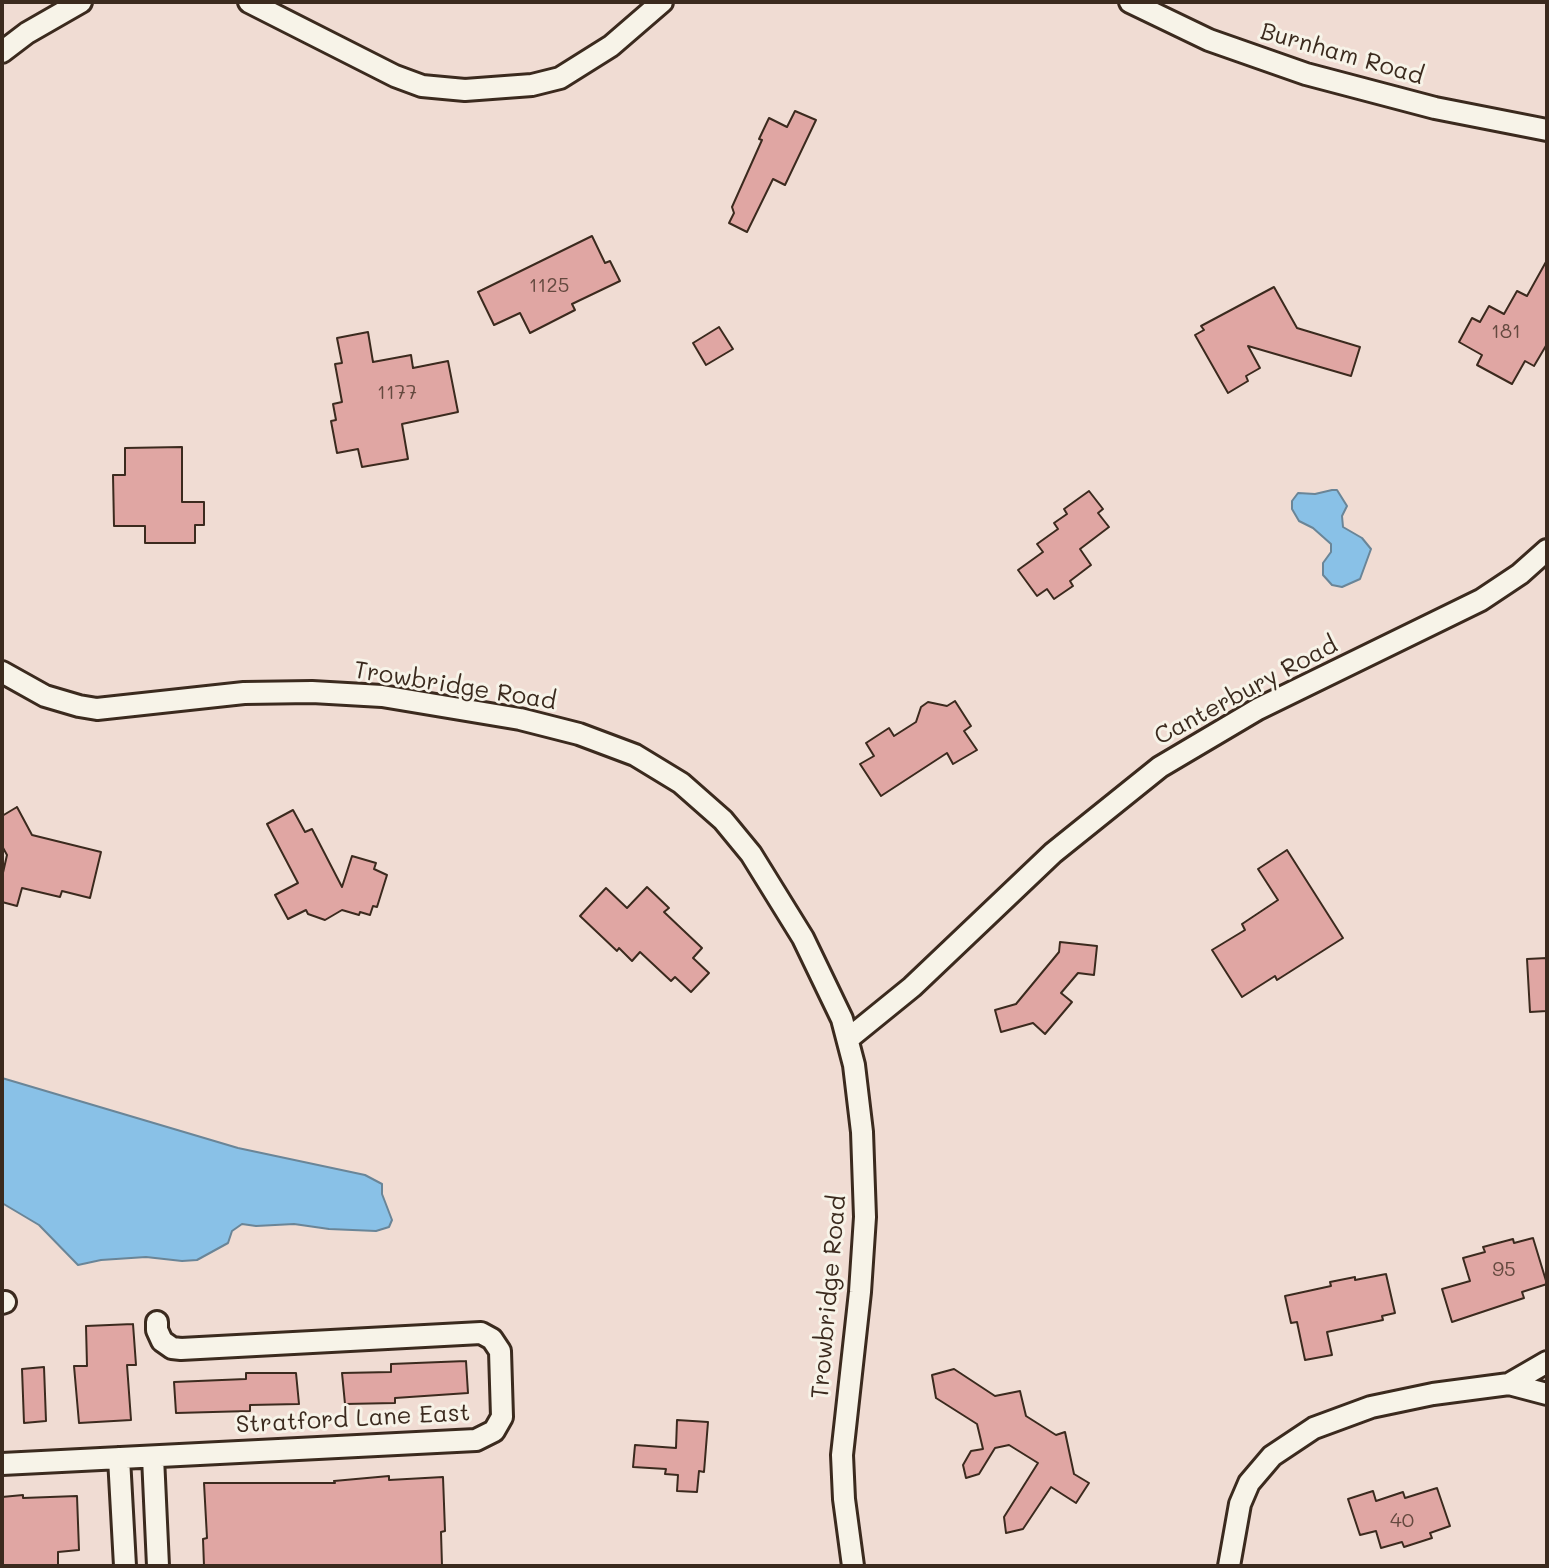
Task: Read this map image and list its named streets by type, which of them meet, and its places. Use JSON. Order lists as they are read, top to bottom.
{
  "streets": {
    "street": [
      "Burnham Road",
      "Trowbridge Road",
      "Canterbury Road",
      "Stratford Lane East"
    ]
  },
  "crossings": [
    ["Trowbridge Road", "Canterbury Road"]
  ],
  "house_numbers": [
    "1125",
    "181",
    "1177",
    "95",
    "40"
  ]
}
